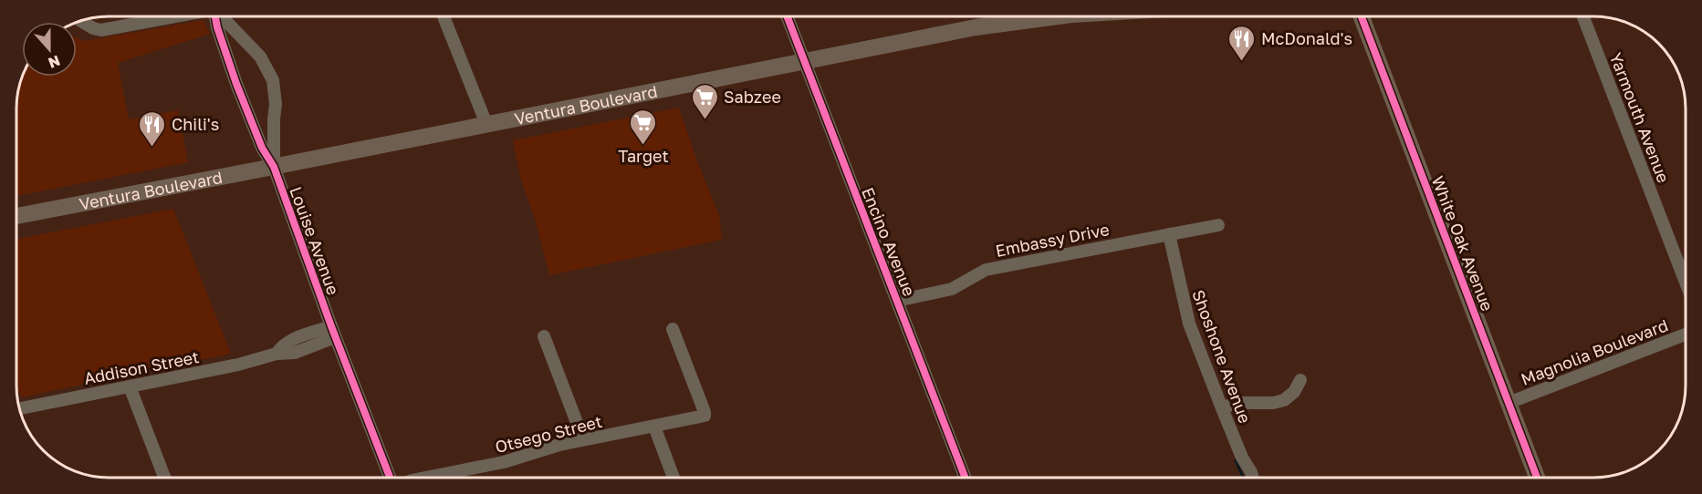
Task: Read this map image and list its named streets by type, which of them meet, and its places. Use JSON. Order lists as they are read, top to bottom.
{
  "streets": {
    "main road": ["Ventura Boulevard", "White Oak Avenue"],
    "street": [
      "Yarmouth Avenue",
      "Embassy Drive",
      "Louise Avenue",
      "Encino Avenue",
      "Magnolia Boulevard",
      "Shoshone Avenue",
      "Addison Street",
      "Otsego Street"
    ]
  },
  "crossings": [
    ["Ventura Boulevard", "Louise Avenue"],
    ["Ventura Boulevard", "Encino Avenue"],
    ["Embassy Drive", "Encino Avenue"],
    ["Embassy Drive", "Shoshone Avenue"],
    ["Louise Avenue", "Addison Street"],
    ["White Oak Avenue", "Magnolia Boulevard"]
  ],
  "places": {
    "restaurant": ["McDonald's", "Chili's"],
    "supermarket": ["Sabzee", "Target"]
  },
  "north": "bottom"
}
